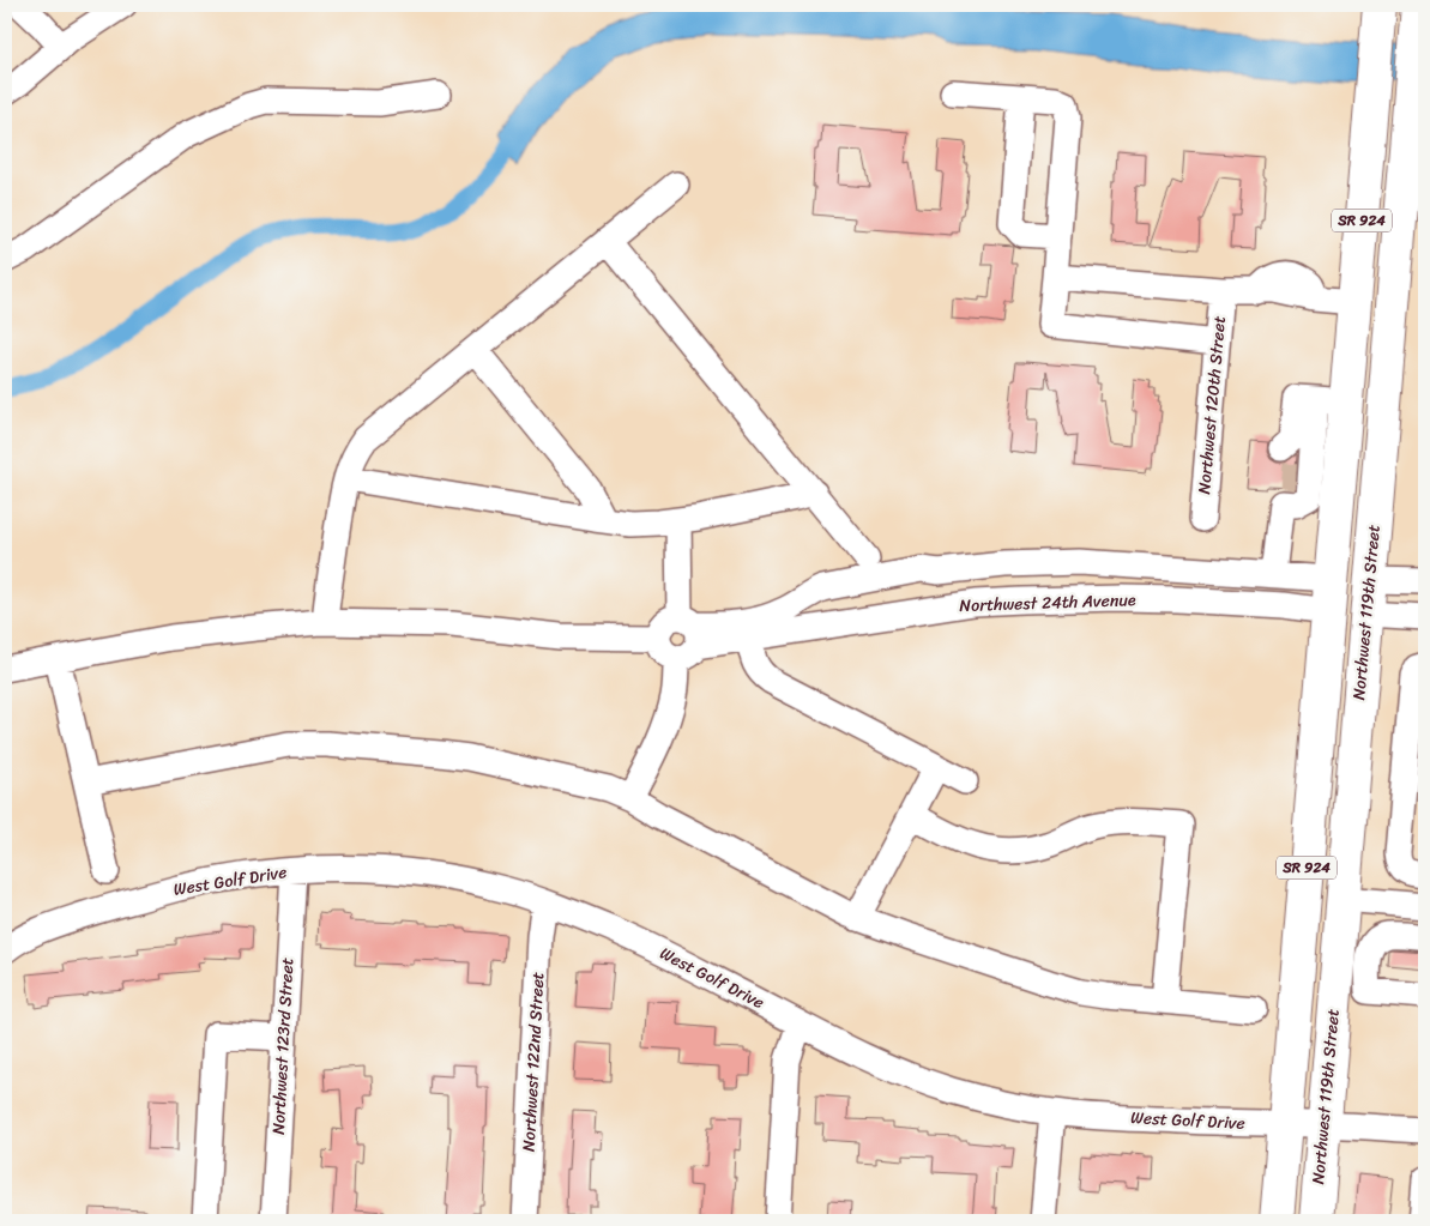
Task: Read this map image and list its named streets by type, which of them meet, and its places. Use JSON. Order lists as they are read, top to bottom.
{
  "streets": {
    "highway": ["SR 924", "Northwest 119th Street"],
    "street": [
      "Northwest 120th Street",
      "Northwest 24th Avenue",
      "West Golf Drive",
      "Northwest 123rd Street",
      "Northwest 122nd Street"
    ]
  },
  "crossings": [
    ["SR 924", "Northwest 24th Avenue"],
    ["SR 924", "West Golf Drive"],
    ["Northwest 119th Street", "West Golf Drive"],
    ["West Golf Drive", "Northwest 123rd Street"],
    ["West Golf Drive", "Northwest 122nd Street"]
  ]
}
